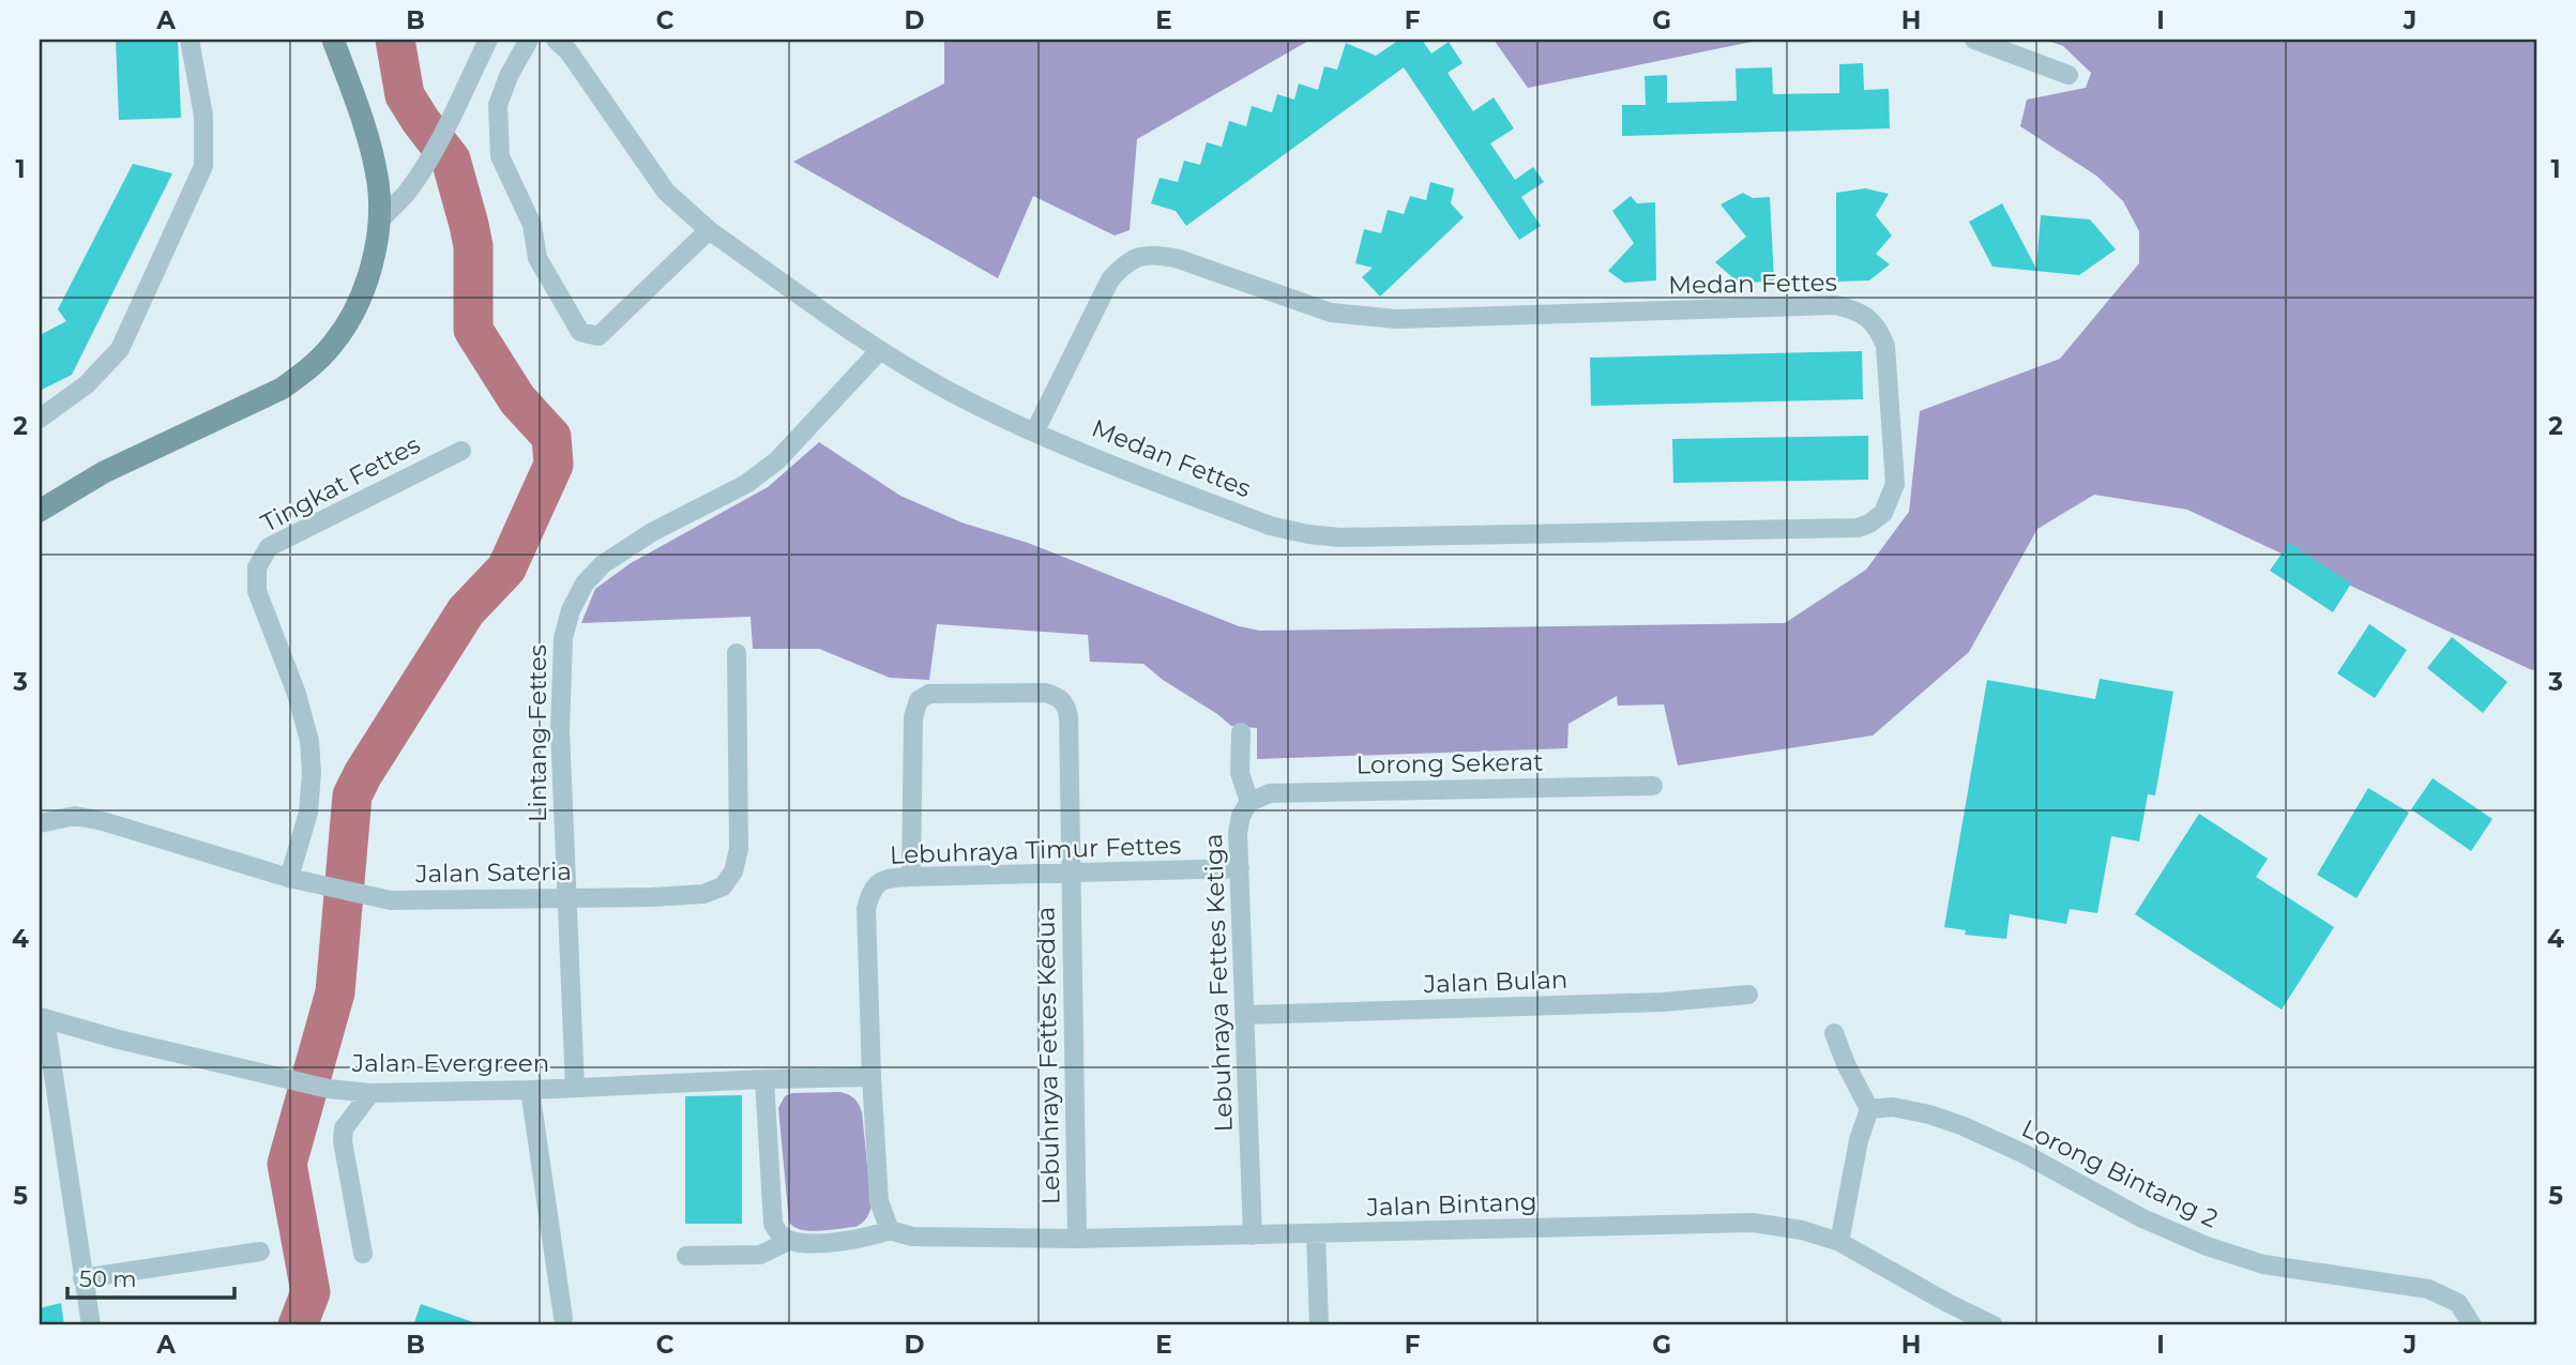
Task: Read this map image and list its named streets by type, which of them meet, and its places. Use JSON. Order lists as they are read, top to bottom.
{
  "streets": {
    "street": [
      "Medan Fettes",
      "Tingkat Fettes",
      "Lintang Fettes",
      "Lorong Sekerat",
      "Lebuhraya Timur Fettes",
      "Jalan Sateria",
      "Jalan Bulan",
      "Lebuhraya Fettes Ketiga",
      "Lebuhraya Fettes Kedua",
      "Jalan Evergreen",
      "Lorong Bintang 2",
      "Jalan Bintang"
    ]
  },
  "crossings": [
    ["Medan Fettes", "Lintang Fettes"],
    ["Tingkat Fettes", "Jalan Sateria"],
    ["Lintang Fettes", "Jalan Sateria"],
    ["Lintang Fettes", "Jalan Evergreen"],
    ["Lorong Sekerat", "Lebuhraya Fettes Ketiga"],
    ["Lebuhraya Timur Fettes", "Lebuhraya Fettes Ketiga"],
    ["Lebuhraya Timur Fettes", "Lebuhraya Fettes Kedua"],
    ["Lebuhraya Timur Fettes", "Jalan Evergreen"],
    ["Jalan Bulan", "Lebuhraya Fettes Ketiga"],
    ["Lebuhraya Fettes Ketiga", "Jalan Bintang"],
    ["Lebuhraya Fettes Kedua", "Jalan Bintang"]
  ],
  "scale_bar": "50 m",
  "grid": {
    "columns": [
      "A",
      "B",
      "C",
      "D",
      "E",
      "F",
      "G",
      "H",
      "I",
      "J"
    ],
    "rows": [
      "1",
      "2",
      "3",
      "4",
      "5"
    ]
  }
}
